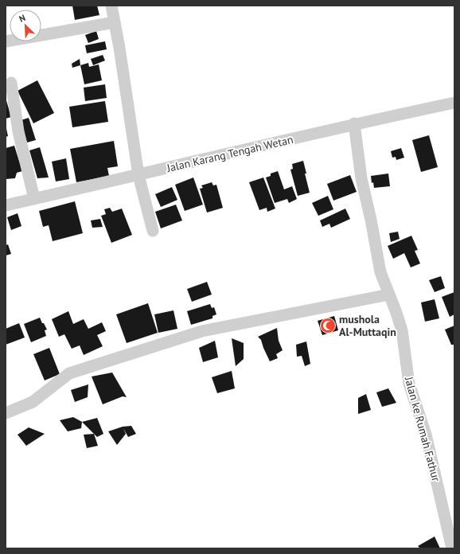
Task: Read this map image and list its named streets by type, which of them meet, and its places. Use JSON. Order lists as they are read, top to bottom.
{
  "streets": {
    "street": ["Jalan Karang Tengah Wetan", "Jalan ke Rumah Fathur"]
  },
  "crossings": [
    ["Jalan Karang Tengah Wetan", "Jalan ke Rumah Fathur"]
  ],
  "places": {
    "mosque": ["mushola Al-Muttaqin"]
  },
  "north": "top left"
}
